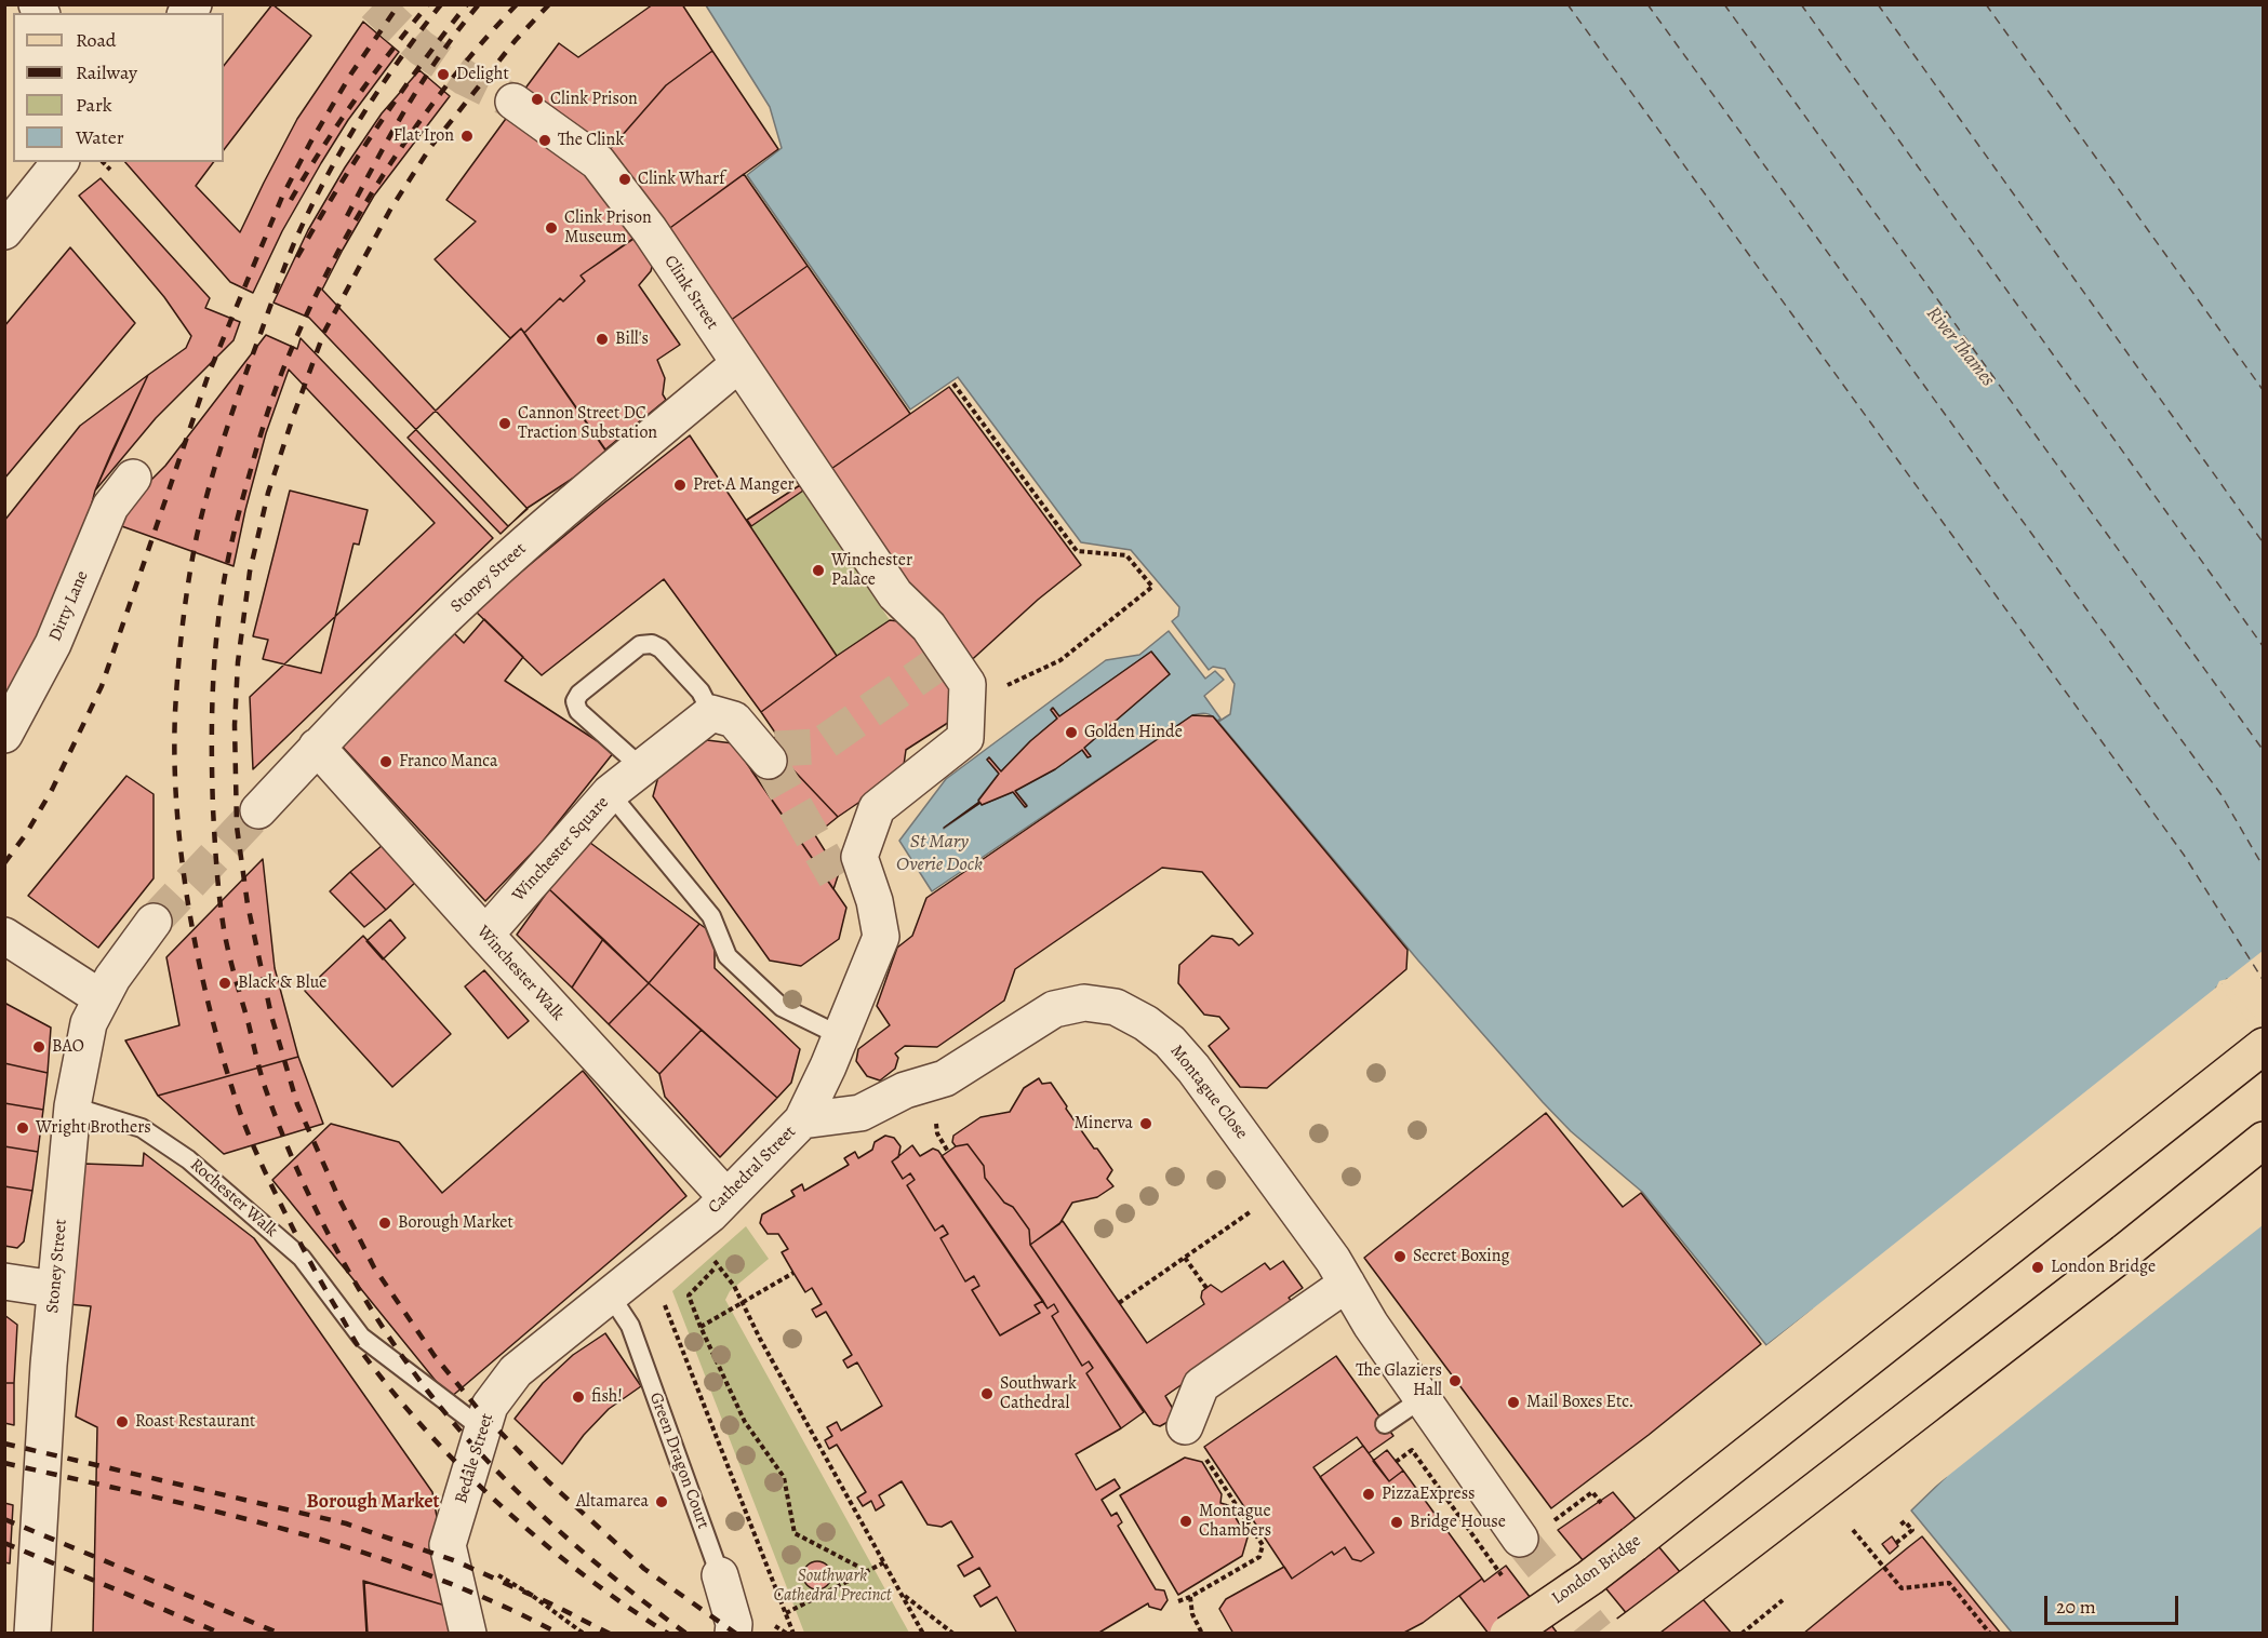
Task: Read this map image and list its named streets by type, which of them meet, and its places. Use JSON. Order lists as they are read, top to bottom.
{
  "streets": {
    "main road": ["London Bridge"],
    "street": [
      "Clink Street",
      "Stoney Street",
      "Dirty Lane",
      "Winchester Square",
      "Winchester Walk",
      "Montague Close",
      "Cathedral Street",
      "Bedale Street",
      "Green Dragon Court"
    ],
    "lane": ["Rochester Walk"]
  },
  "crossings": [
    ["Clink Street", "Stoney Street"],
    ["Stoney Street", "Winchester Walk"],
    ["Stoney Street", "Rochester Walk"],
    ["Winchester Square", "Winchester Walk"],
    ["Winchester Walk", "Cathedral Street"],
    ["Montague Close", "Cathedral Street"],
    ["Cathedral Street", "Bedale Street"],
    ["Cathedral Street", "Green Dragon Court"],
    ["Rochester Walk", "Bedale Street"],
    ["Bedale Street", "Green Dragon Court"]
  ],
  "districts": ["Borough Market"],
  "water": ["River Thames", "St Mary Overie Dock"],
  "parks": ["Southwark Cathedral Precinct"],
  "places": [
    "Delight",
    "Clink Prison",
    "Flat Iron",
    "The Clink",
    "Clink Wharf",
    "Clink Prison Museum",
    "Bill's",
    "Cannon Street DC Traction Substation",
    "Pret A Manger",
    "Winchester Palace",
    "Golden Hinde",
    "Franco Manca",
    "Black & Blue",
    "BAO",
    "Minerva",
    "Wright Brothers",
    "Borough Market",
    "Secret Boxing",
    "London Bridge",
    "The Glaziers Hall",
    "Southwark Cathedral",
    "fish!",
    "Mail Boxes Etc.",
    "Roast Restaurant",
    "PizzaExpress",
    "Altamarea",
    "Montague Chambers",
    "Bridge House"
  ],
  "legend": [
    "Road",
    "Railway",
    "Park",
    "Water"
  ],
  "scale_bar": "20 m"
}
